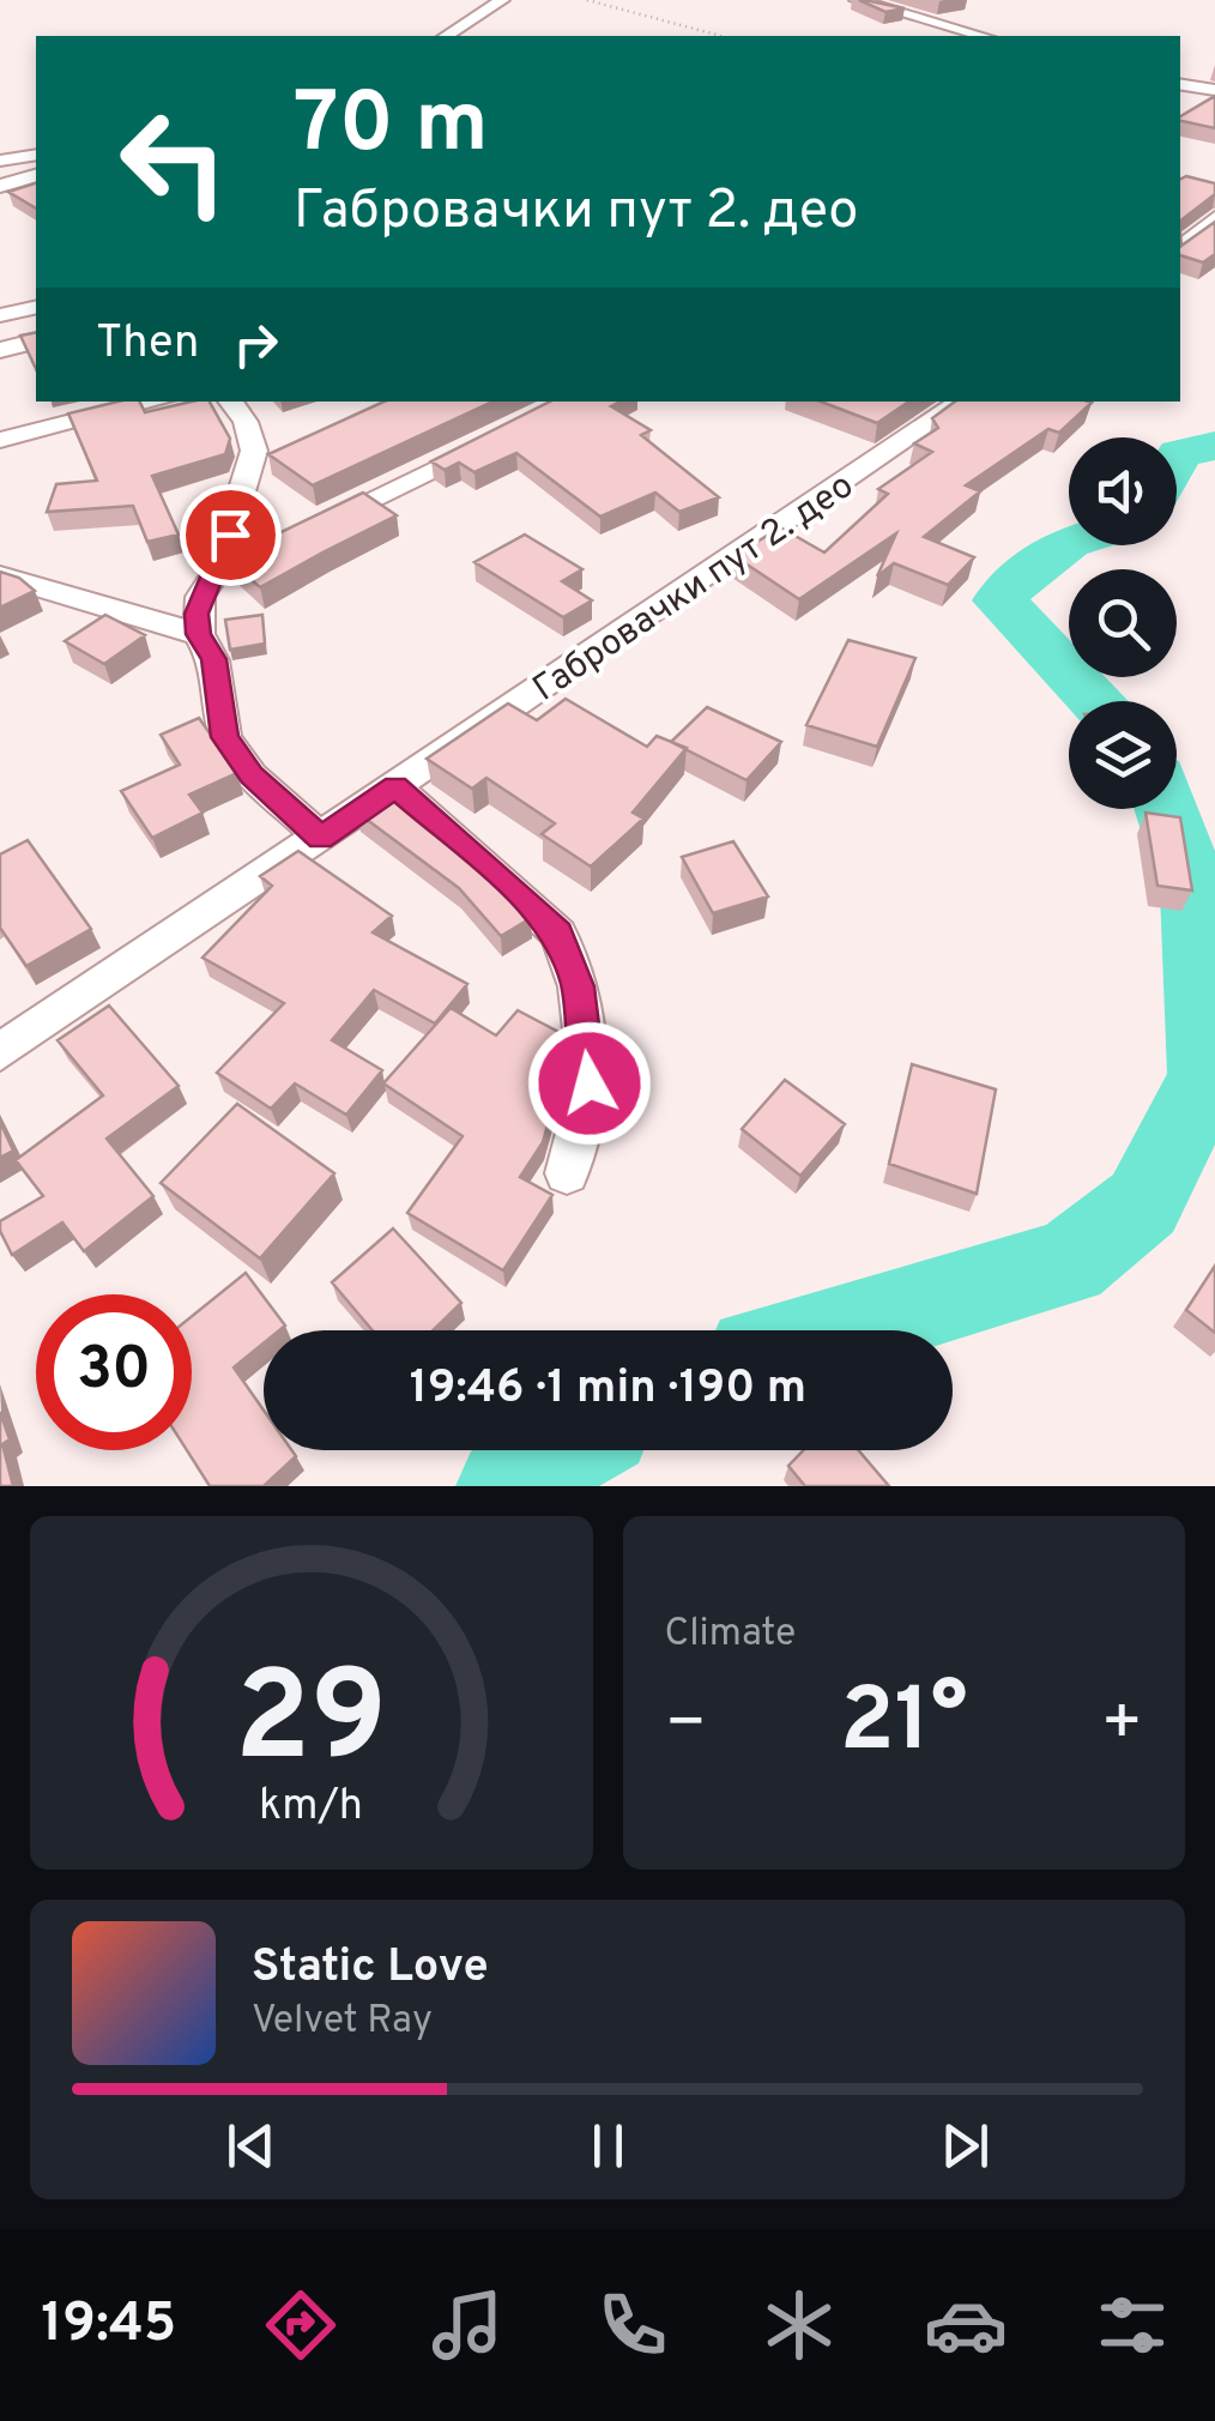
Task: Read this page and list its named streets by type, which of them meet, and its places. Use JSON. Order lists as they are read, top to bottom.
{
  "streets": {
    "street": ["Габровачки пут 2. део"]
  },
  "page": {
    "turn": ["70 m", "Габровачки пут 2. део"],
    "then": "Then",
    "limit": "30",
    "trip": "19:46 · 1 min · 190 m",
    "tile": "Climate",
    "heat": ["−", "21°", "+"],
    "song": ["Static Love", "Velvet Ray"],
    "tabs": "19:45",
    "gauge": ["29", "km/h"]
  }
}
